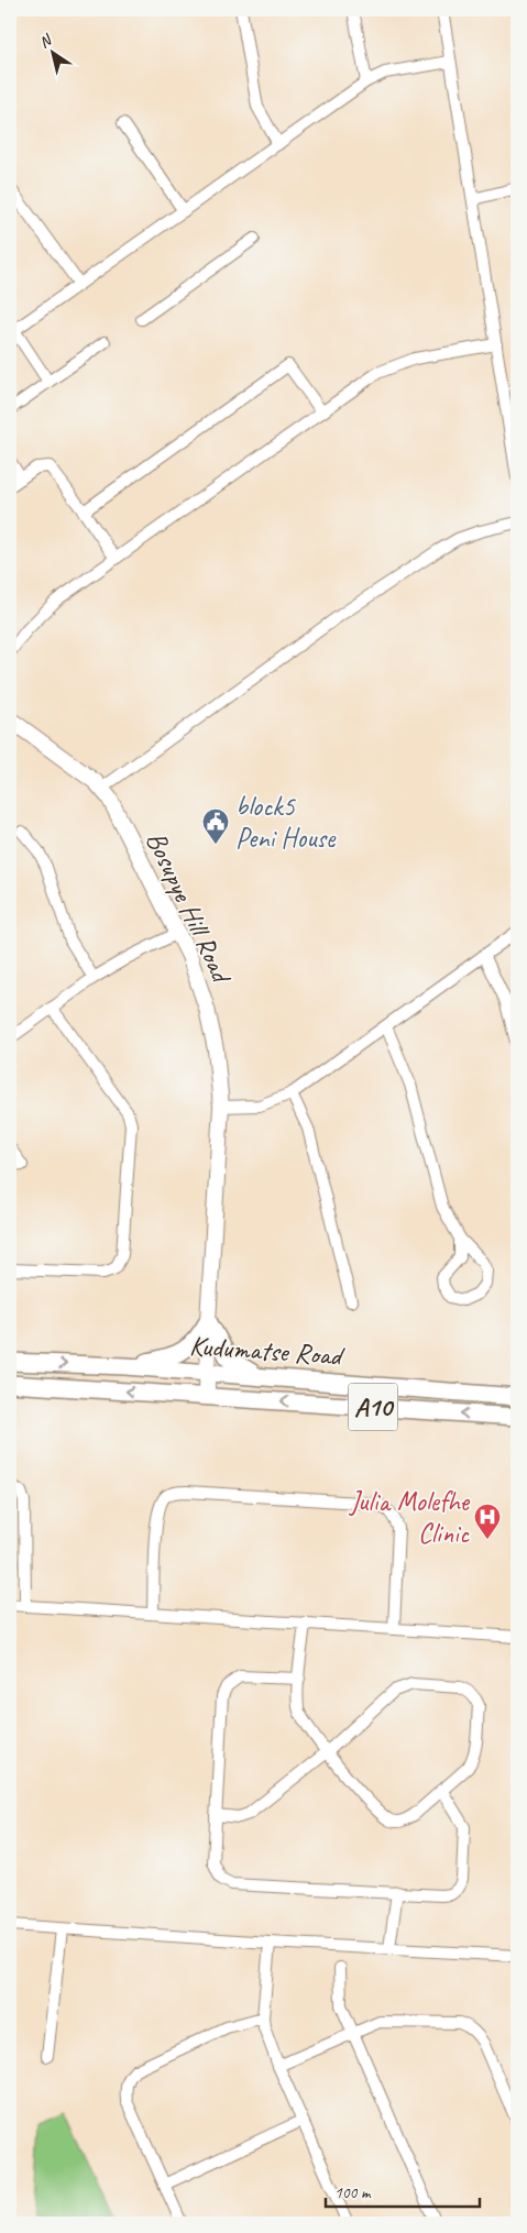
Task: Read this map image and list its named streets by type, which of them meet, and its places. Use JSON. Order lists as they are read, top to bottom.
{
  "streets": {
    "main road": ["Kudumatse Road", "A10"],
    "street": ["Bosupye Hill Road"]
  },
  "crossings": [
    ["Bosupye Hill Road", "Kudumatse Road"]
  ],
  "places": {
    "public building": ["block5 Peni House"],
    "hospital": ["Julia Molefhe Clinic"]
  },
  "scale_bar": "100 m",
  "north": "top left"
}
